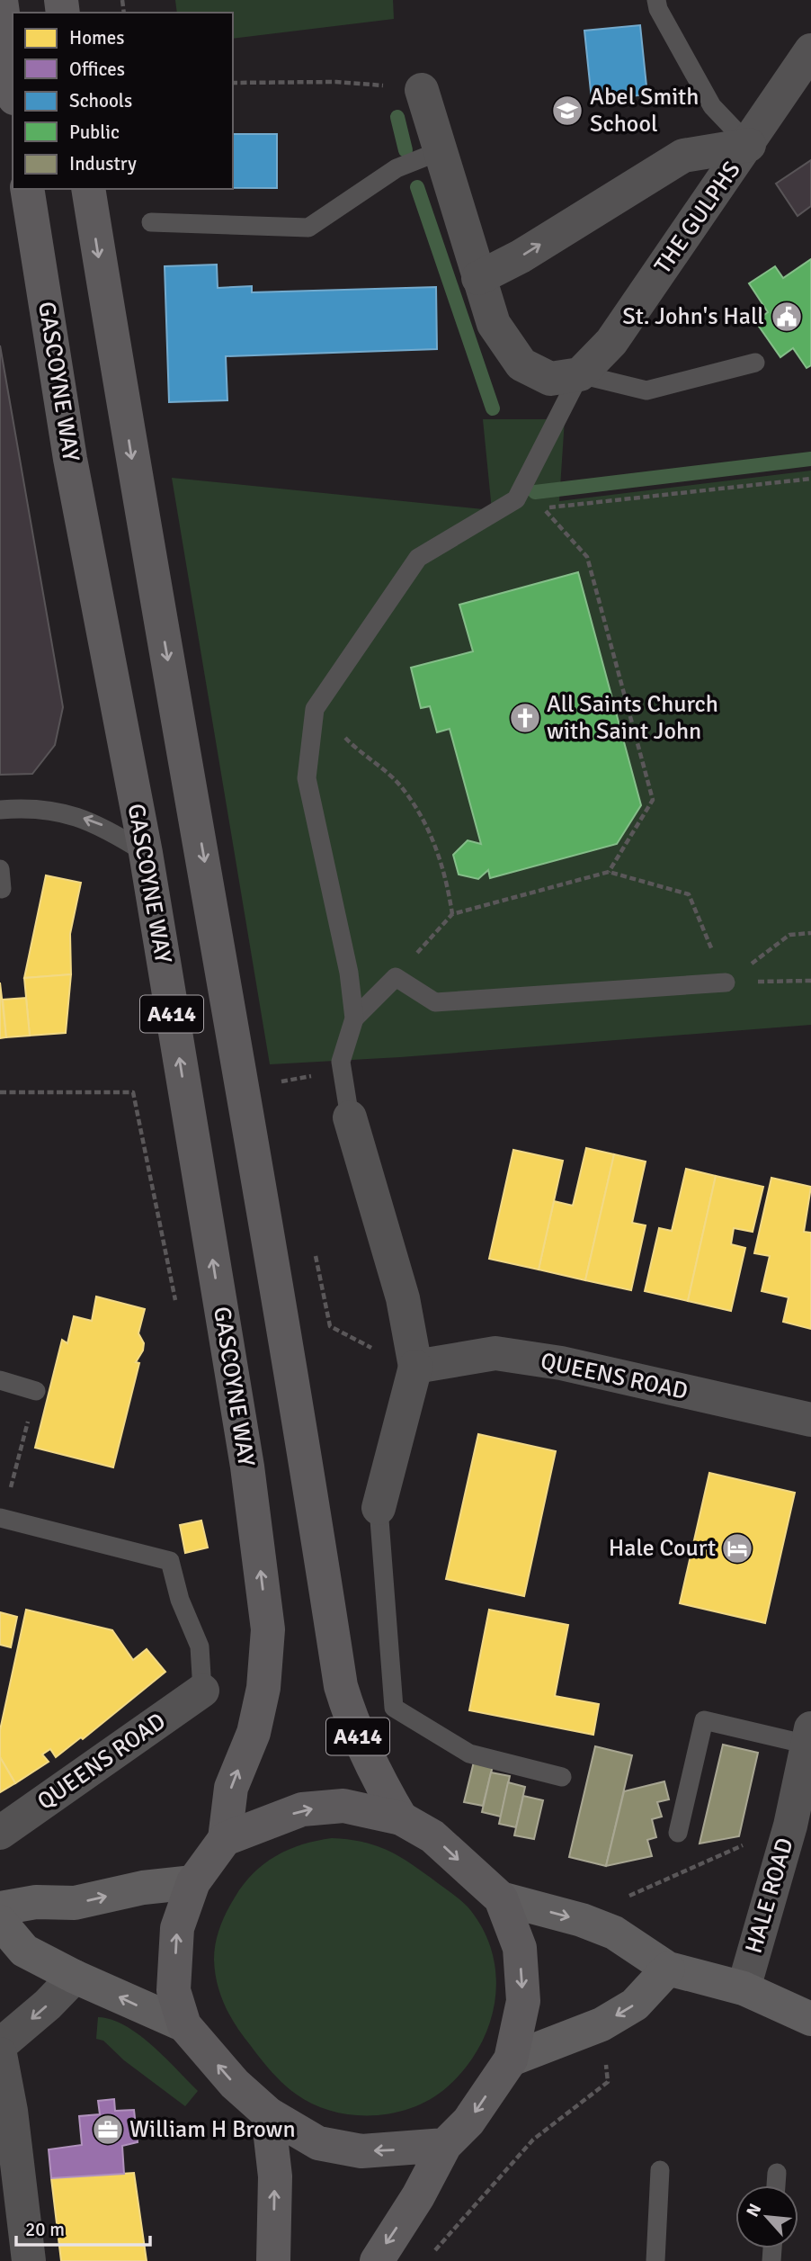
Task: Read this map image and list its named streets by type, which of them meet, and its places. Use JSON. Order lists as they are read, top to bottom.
{
  "streets": {
    "highway": ["GASCOYNE WAY", "A414"],
    "street": ["THE GULPHS", "QUEENS ROAD", "HALE ROAD"]
  },
  "one_way": ["THE GULPHS"],
  "places": {
    "school or university": ["Abel Smith School"],
    "public building": ["St. John's Hall"],
    "church": ["All Saints Church with Saint John"],
    "hotel": ["Hale Court"],
    "office": ["William H Brown"]
  },
  "legend": [
    "Homes",
    "Offices",
    "Schools",
    "Public",
    "Industry"
  ],
  "scale_bar": "20 m",
  "north": "top left"
}
